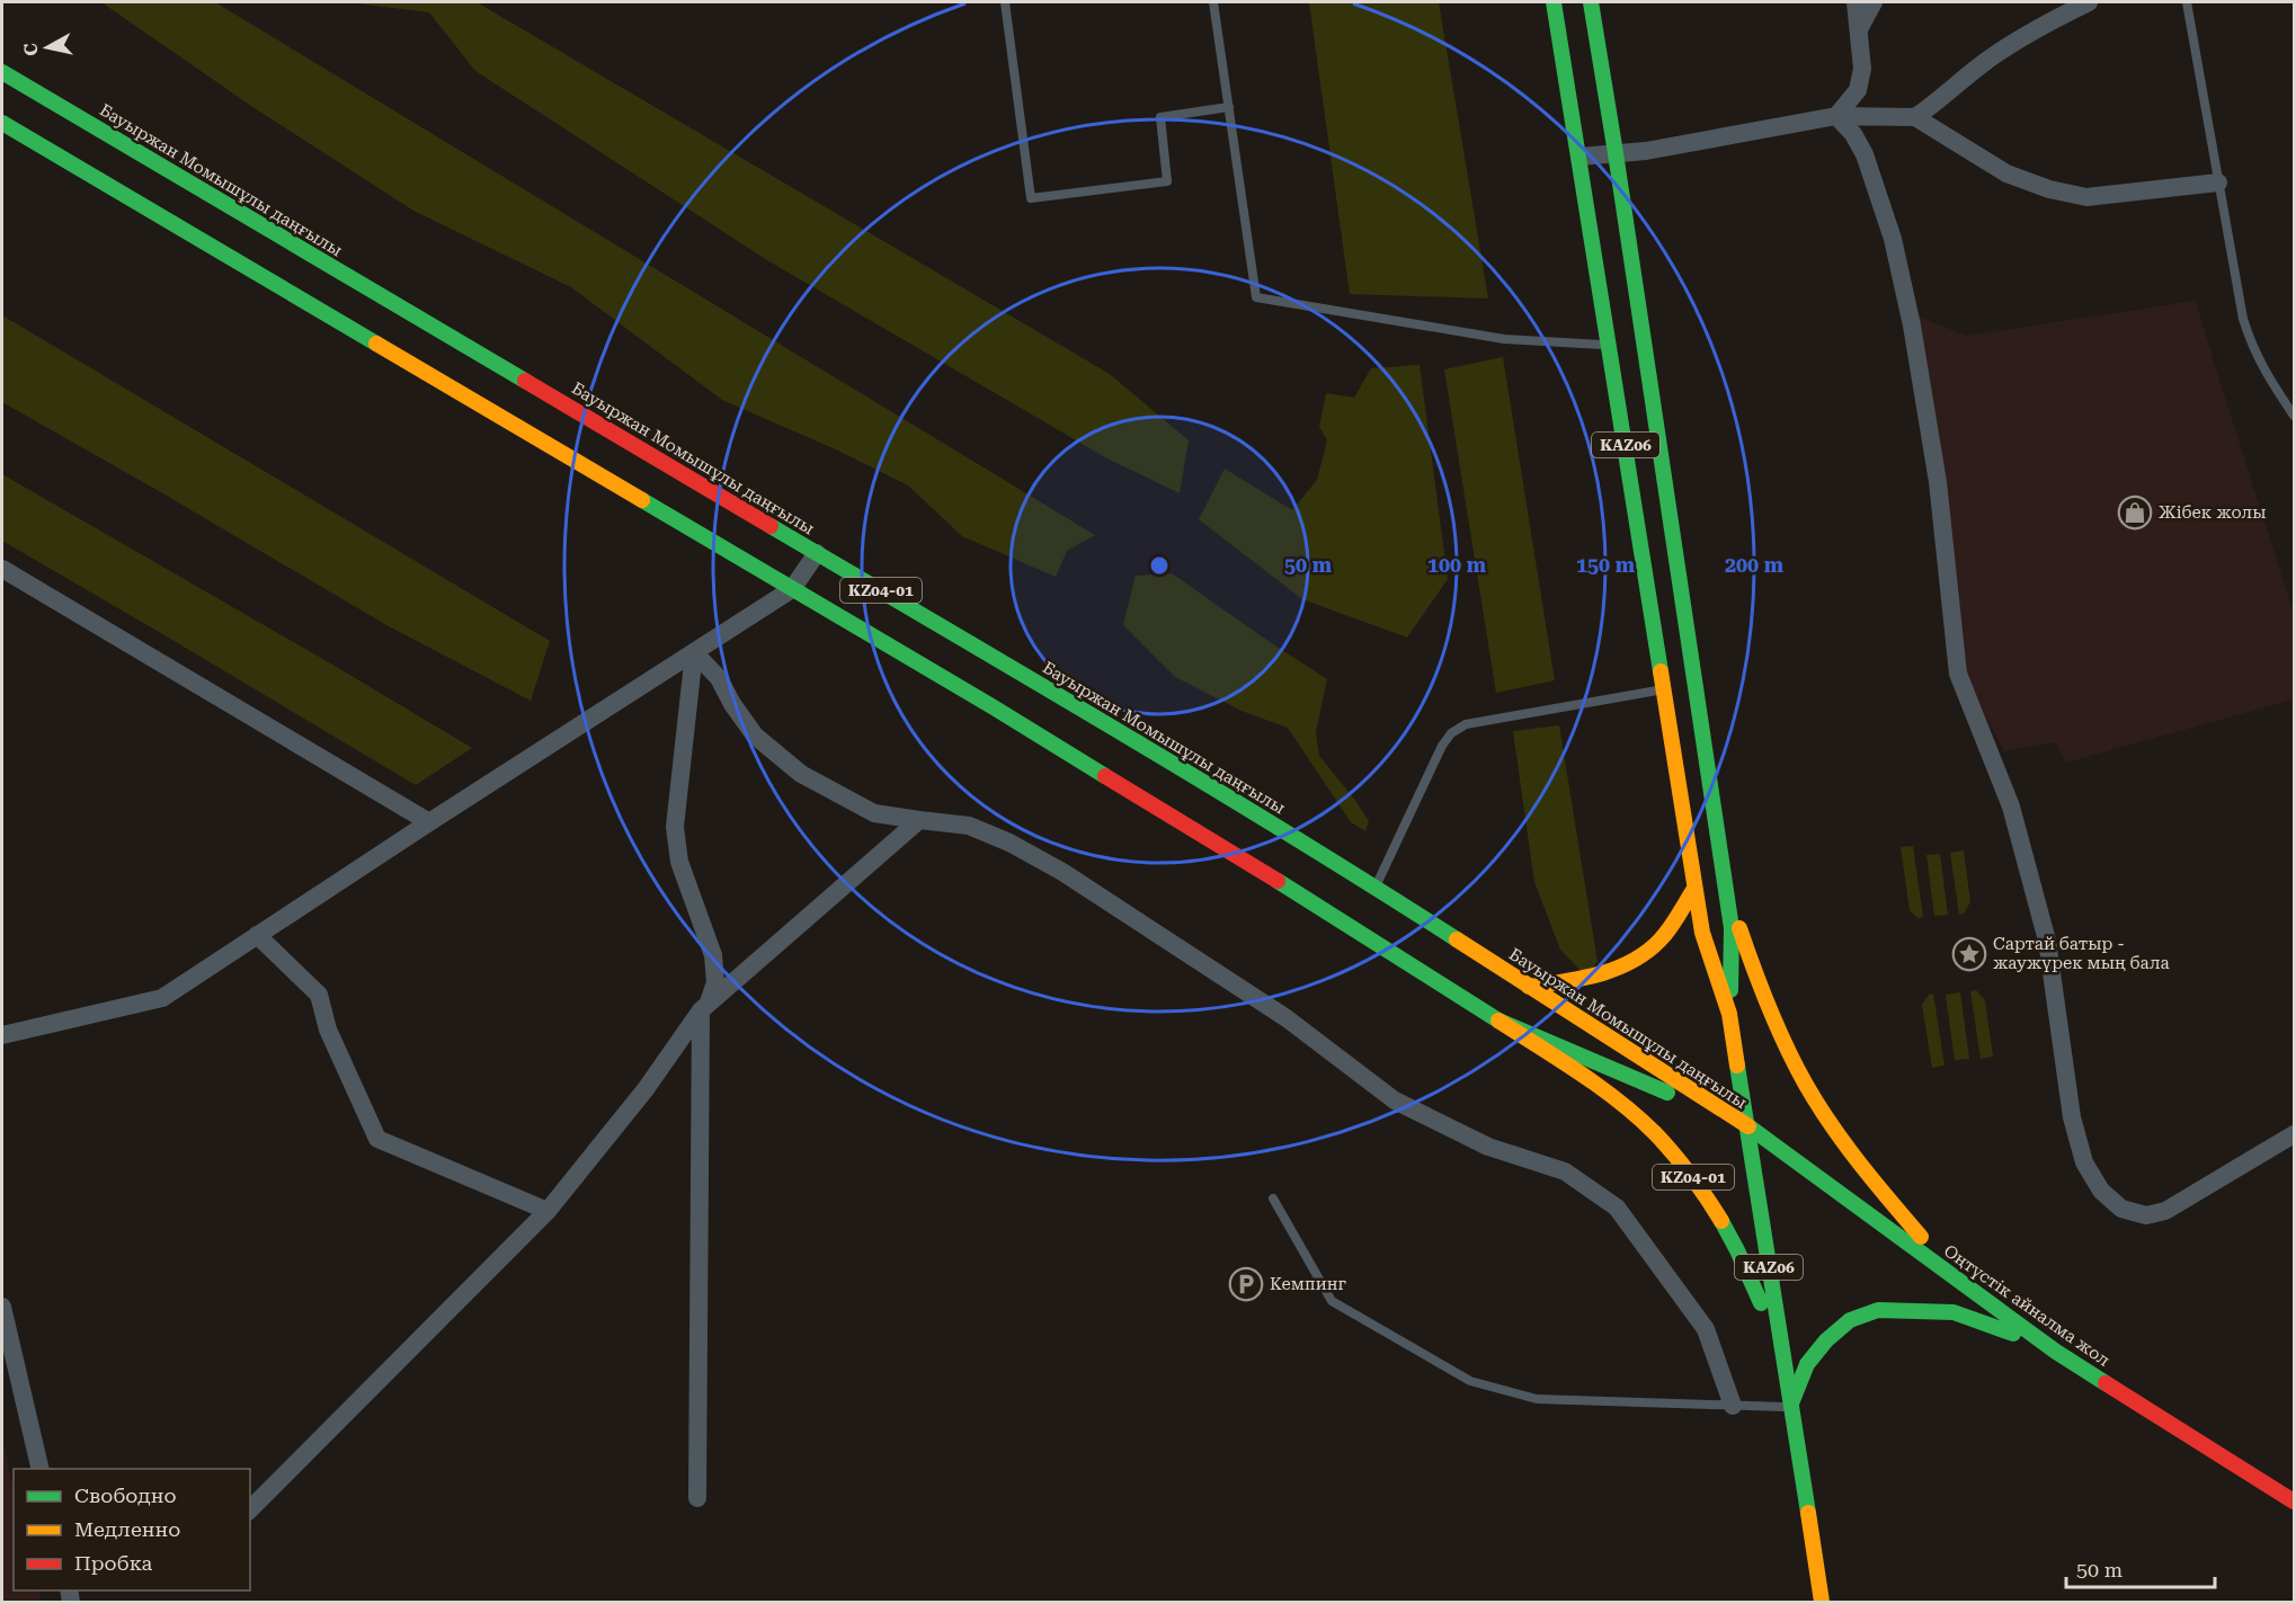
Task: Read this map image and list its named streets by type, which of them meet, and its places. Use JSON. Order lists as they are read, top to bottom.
{
  "streets": {
    "main road": [
      "Бауыржан Момышұлы даңғылы",
      "KАZ06",
      "KZ04-01",
      "Оңтүстік айналма жол"
    ]
  },
  "crossings": [
    ["Бауыржан Момышұлы даңғылы", "KАZ06"],
    ["Бауыржан Момышұлы даңғылы", "KZ04-01"],
    ["Бауыржан Момышұлы даңғылы", "Оңтүстік айналма жол"],
    ["KАZ06", "KZ04-01"],
    ["KАZ06", "Оңтүстік айналма жол"]
  ],
  "places": {
    "shop": ["Жібек жолы"],
    "place": ["Сартай батыр - жаужүрек мың бала"],
    "parking": ["Кемпинг"]
  },
  "legend": ["Свободно", "Медленно", "Пробка"],
  "scale_bar": "50 m",
  "north": "left",
  "rings": [
    "50 m",
    "100 m",
    "150 m",
    "200 m"
  ]
}
